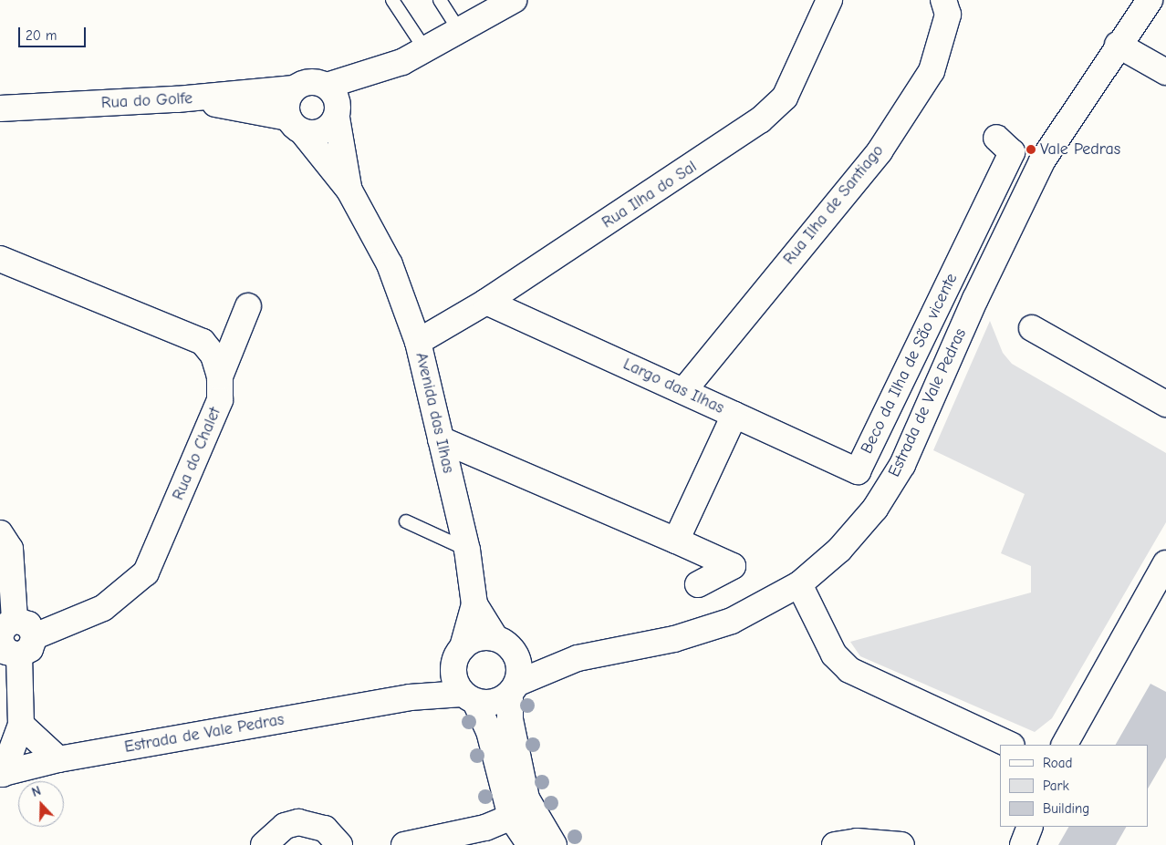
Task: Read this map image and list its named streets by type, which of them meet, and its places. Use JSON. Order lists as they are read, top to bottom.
{
  "streets": {
    "street": [
      "Rua do Golfe",
      "Rua Ilha do Sal",
      "Rua Ilha de Santiago",
      "Beco da Ilha de São vicente",
      "Largo das Ilhas",
      "Estrada de Vale Pedras",
      "Avenida das Ilhas",
      "Rua do Chalet"
    ]
  },
  "crossings": [
    ["Rua do Golfe", "Avenida das Ilhas"],
    ["Rua Ilha do Sal", "Largo das Ilhas"],
    ["Rua Ilha do Sal", "Avenida das Ilhas"],
    ["Rua Ilha de Santiago", "Largo das Ilhas"],
    ["Beco da Ilha de São vicente", "Largo das Ilhas"],
    ["Estrada de Vale Pedras", "Avenida das Ilhas"]
  ],
  "places": ["Vale Pedras"],
  "legend": ["Road", "Park", "Building"],
  "scale_bar": "20 m",
  "north": "top"
}
